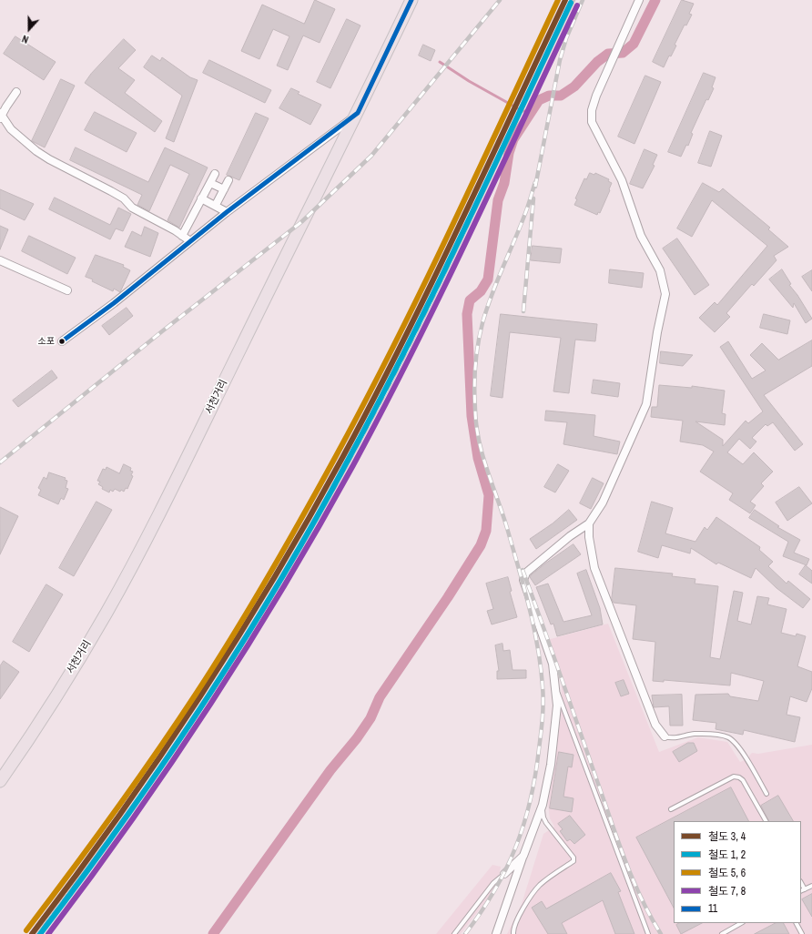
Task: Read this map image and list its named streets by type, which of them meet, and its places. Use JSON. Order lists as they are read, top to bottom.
{
  "streets": {
    "main road": ["서천거리"]
  },
  "places": ["소포"],
  "lines": ["transit line 11"],
  "legend": [
    "철도 3, 4",
    "철도 1, 2",
    "철도 5, 6",
    "철도 7, 8",
    "11"
  ],
  "north": "bottom"
}
